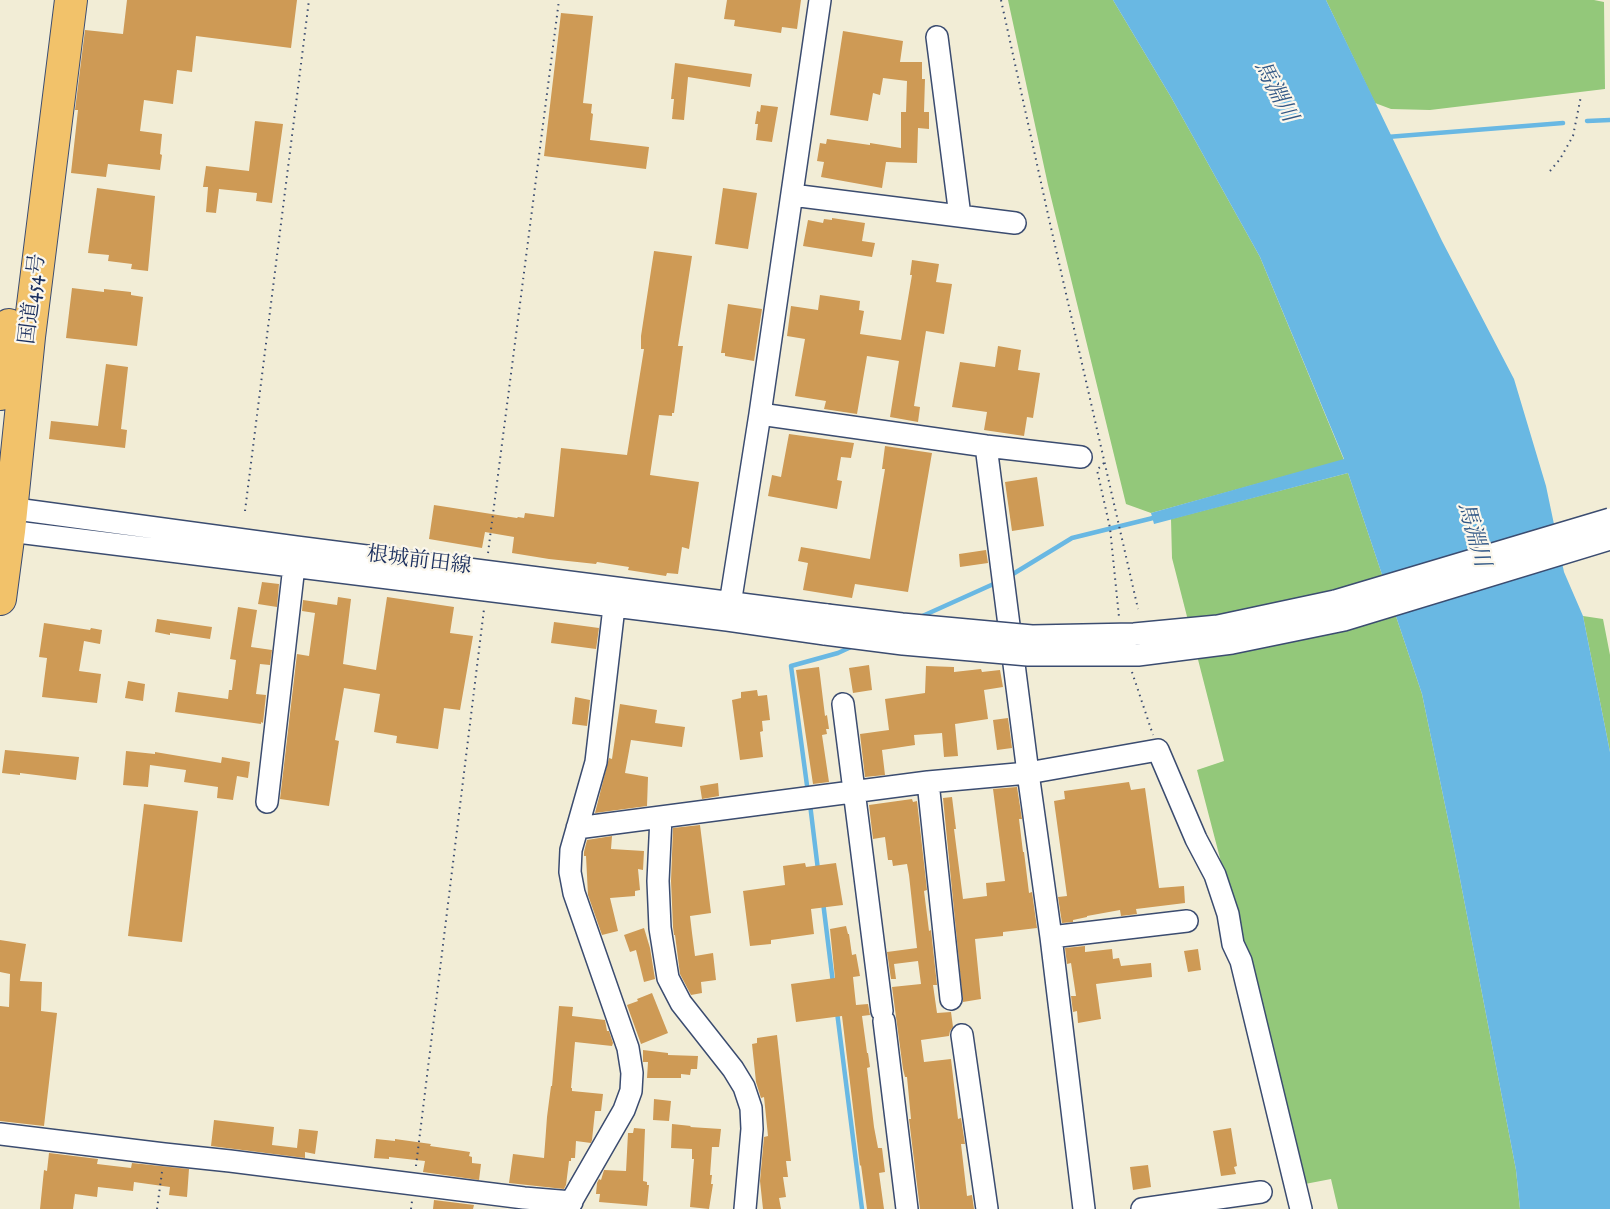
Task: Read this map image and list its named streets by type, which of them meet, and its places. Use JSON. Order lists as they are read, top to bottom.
{
  "streets": {
    "highway": ["国道454号"],
    "street": ["根城前田線"]
  },
  "crossings": [
    ["国道454号", "根城前田線"]
  ],
  "water": ["馬淵川"]
}
